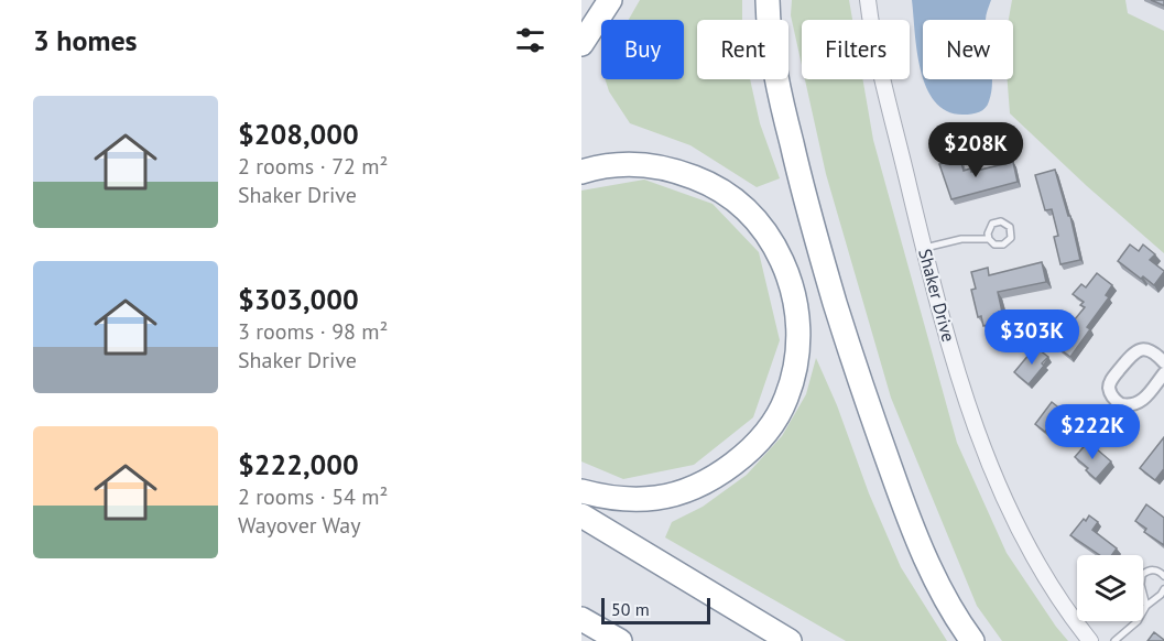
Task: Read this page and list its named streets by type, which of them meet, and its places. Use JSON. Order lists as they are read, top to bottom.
{
  "streets": {
    "street": ["Shaker Drive"]
  },
  "scale_bar": "50 m",
  "page": {
    "heading": "3 homes",
    "chip": [
      "Buy",
      "Rent",
      "Filters",
      "New"
    ],
    "list": [
      {
        "name": "$208,000",
        "note": "2 rooms · 72 m² · Shaker Drive"
      },
      {
        "name": "$303,000",
        "note": "3 rooms · 98 m² · Shaker Drive"
      },
      {
        "name": "$222,000",
        "note": "2 rooms · 54 m² · Wayover Way"
      }
    ],
    "price": ["$208K", "$303K", "$222K"],
    "scale": "50 m"
  }
}
